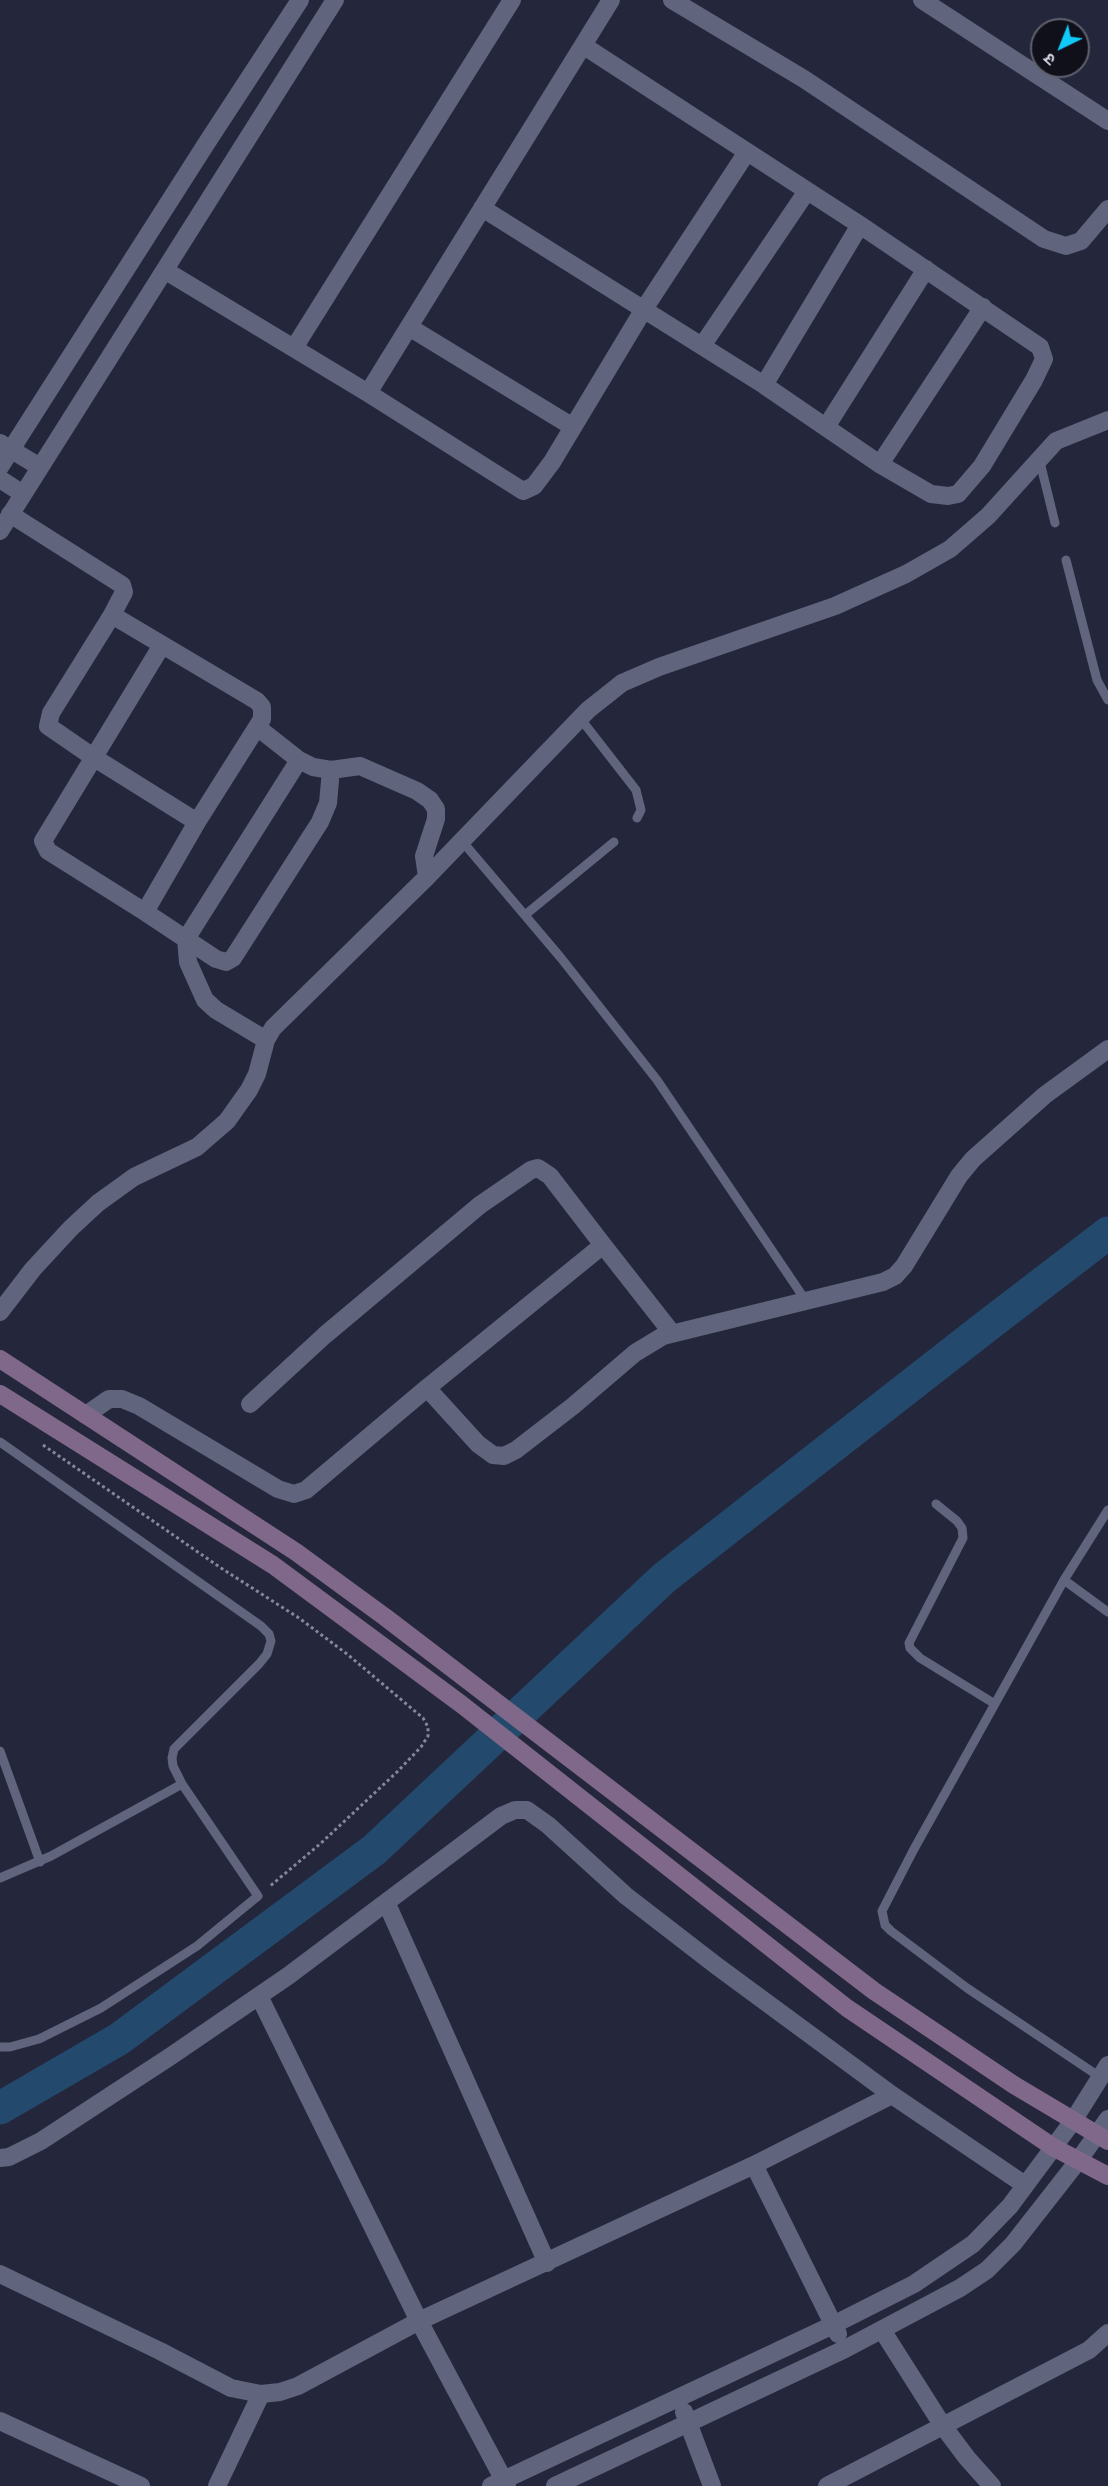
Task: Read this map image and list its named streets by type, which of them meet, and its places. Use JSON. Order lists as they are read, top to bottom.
{
  "north": "bottom left"
}
